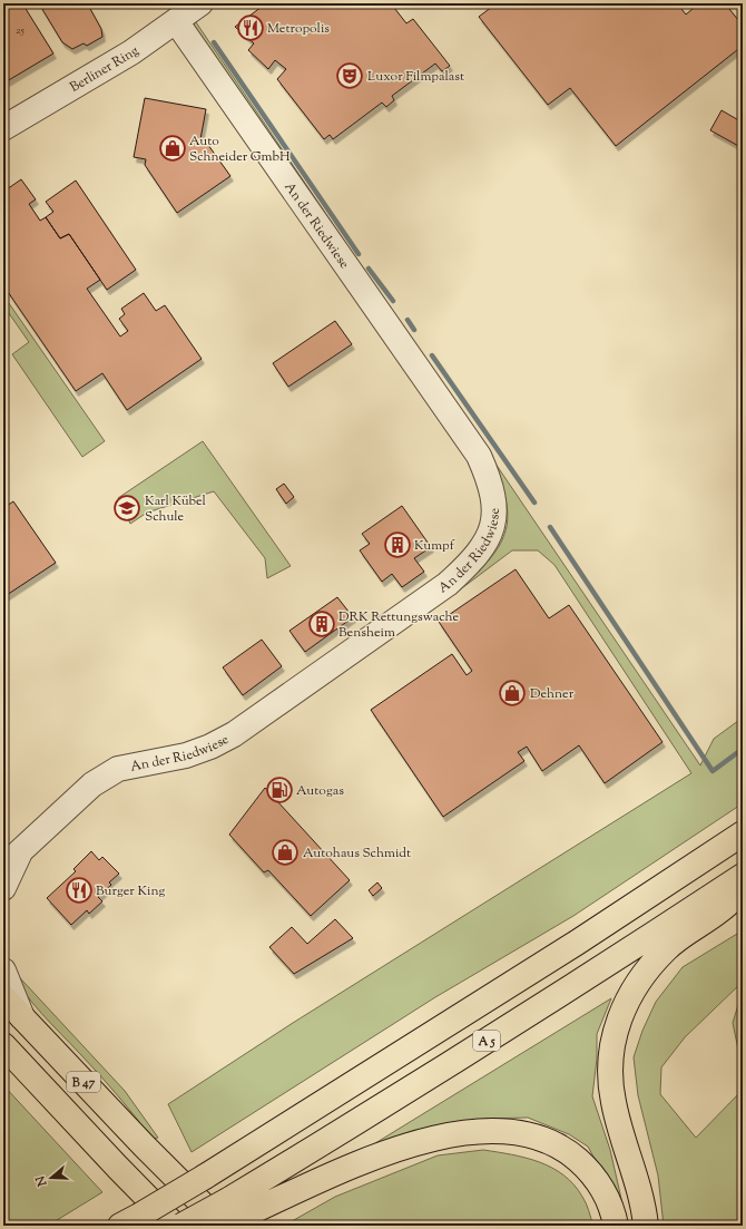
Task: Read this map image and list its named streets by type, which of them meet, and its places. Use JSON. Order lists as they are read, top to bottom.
{
  "streets": {
    "main road": ["A 5", "B 47"],
    "street": ["Berliner Ring", "An der Riedwiese"]
  },
  "crossings": [
    ["Berliner Ring", "An der Riedwiese"],
    ["A 5", "B 47"]
  ],
  "places": {
    "restaurant": ["Metropolis", "Burger King"],
    "theatre": ["Luxor Filmpalast"],
    "shop": ["Auto Schneider GmbH", "Dehner", "Autohaus Schmidt"],
    "school or university": ["Karl Kübel Schule"],
    "building": ["Kumpf", "DRK Rettungswache Bensheim"],
    "fuel station": ["Autogas"]
  },
  "house_numbers": ["25"],
  "north": "left"
}
